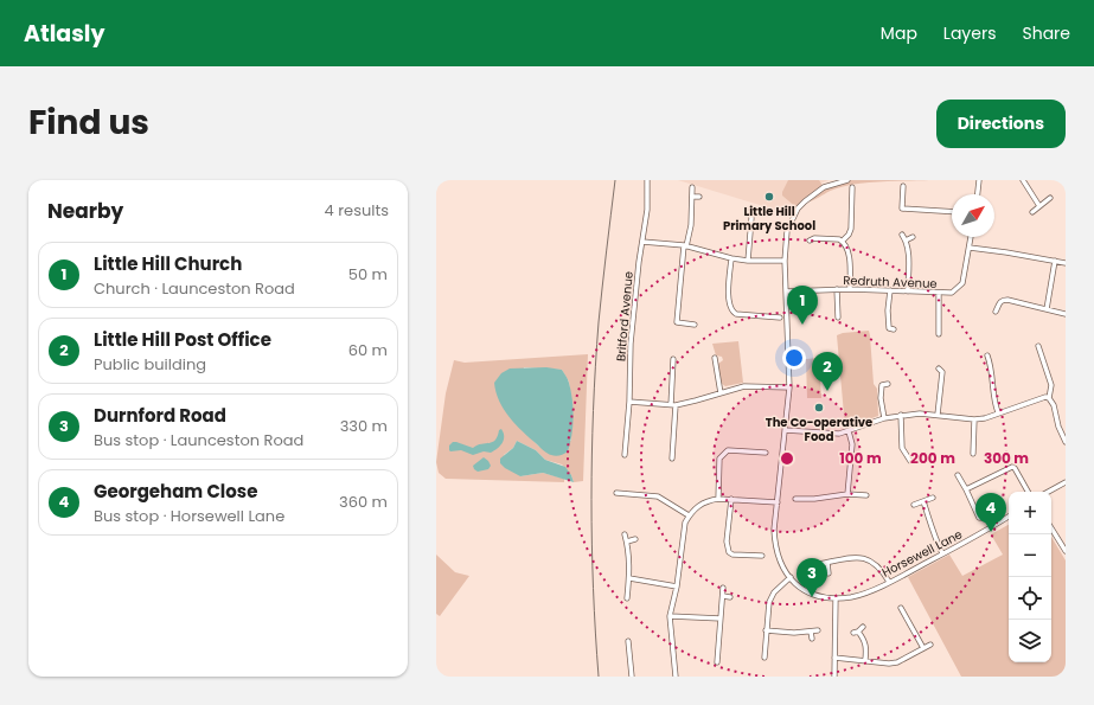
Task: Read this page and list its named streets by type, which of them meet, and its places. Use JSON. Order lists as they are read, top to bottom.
{
  "streets": {
    "street": ["Redruth Avenue", "Britford Avenue", "Horsewell Lane"]
  },
  "places": ["Little Hill Primary School", "The Co-operative Food"],
  "north": "top right",
  "page": {
    "header": "Atlasly",
    "nav": ["Map", "Layers", "Share"],
    "title": "Find us",
    "buttons": "Directions",
    "heading": ["Nearby", "4 results"],
    "list": [
      {
        "mark": "1",
        "name": "Little Hill Church",
        "note": "Church · Launceston Road",
        "value": "50 m"
      },
      {
        "mark": "2",
        "name": "Little Hill Post Office",
        "note": "Public building",
        "value": "60 m"
      },
      {
        "mark": "3",
        "name": "Durnford Road",
        "note": "Bus stop · Launceston Road",
        "value": "330 m"
      },
      {
        "mark": "4",
        "name": "Georgeham Close",
        "note": "Bus stop · Horsewell Lane",
        "value": "360 m"
      }
    ],
    "pins": [
      "1",
      "2",
      "4",
      "3"
    ],
    "map_buttons": ["+", "−"]
  },
  "rings": ["100 m", "200 m", "300 m"]
}
